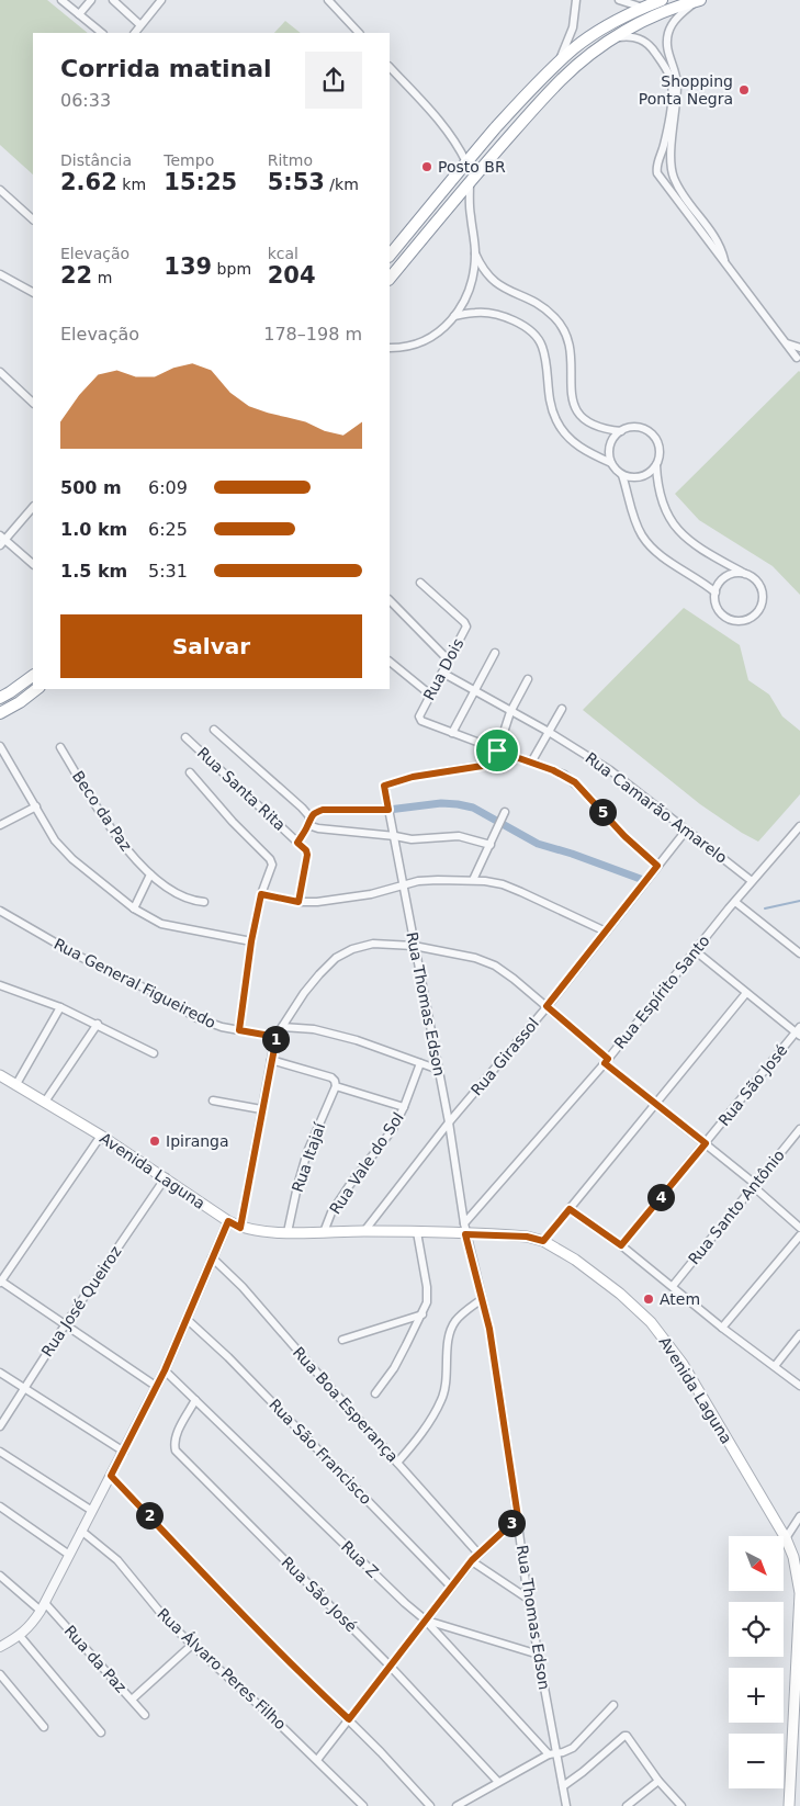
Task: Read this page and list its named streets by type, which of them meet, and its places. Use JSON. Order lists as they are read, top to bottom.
{
  "streets": {
    "main road": ["Avenida Laguna"],
    "street": [
      "Rua Dois",
      "Rua Santa Rita",
      "Rua Camarão Amarelo",
      "Beco da Paz",
      "Rua General Figueiredo",
      "Rua Espírito Santo",
      "Rua Thomas Edson",
      "Rua Girassol",
      "Rua São José",
      "Rua Itajaí",
      "Rua Vale do Sol",
      "Rua Santo Antônio",
      "Rua José Queiroz",
      "Rua Boa Esperança",
      "Rua São Francisco",
      "Rua Z",
      "Rua da Paz",
      "Rua Álvaro Peres Filho"
    ]
  },
  "crossings": [
    ["Rua Dois", "Rua Camarão Amarelo"],
    ["Rua Camarão Amarelo", "Rua Espírito Santo"],
    ["Rua Camarão Amarelo", "Rua Girassol"],
    ["Rua Espírito Santo", "Rua Thomas Edson"],
    ["Rua Thomas Edson", "Rua Girassol"],
    ["Rua Thomas Edson", "Avenida Laguna"],
    ["Rua Thomas Edson", "Rua Z"],
    ["Rua Girassol", "Avenida Laguna"],
    ["Rua São José", "Rua Z"],
    ["Rua Itajaí", "Avenida Laguna"],
    ["Rua Vale do Sol", "Avenida Laguna"],
    ["Avenida Laguna", "Rua José Queiroz"]
  ],
  "places": [
    "Shopping Ponta Negra",
    "Posto BR",
    "Ipiranga",
    "Atem"
  ],
  "north": "bottom right",
  "page": {
    "heading": ["Corrida matinal", "06:33"],
    "stats": [
      ["Distância", "2.62 km"],
      ["Tempo", "15:25"],
      ["Ritmo", "5:53 /km"],
      ["Elevação", "22 m"],
      ["139 bpm"],
      ["kcal", "204"]
    ],
    "chart": ["Elevação", "178–198 m"],
    "list": [
      {
        "name": "500 m",
        "note": "6:09"
      },
      {
        "name": "1.0 km",
        "note": "6:25"
      },
      {
        "name": "1.5 km",
        "note": "5:31"
      }
    ],
    "buttons": "Salvar",
    "pins": [
      "5",
      "1",
      "4",
      "2",
      "3"
    ],
    "map_buttons": ["+", "−"]
  }
}
